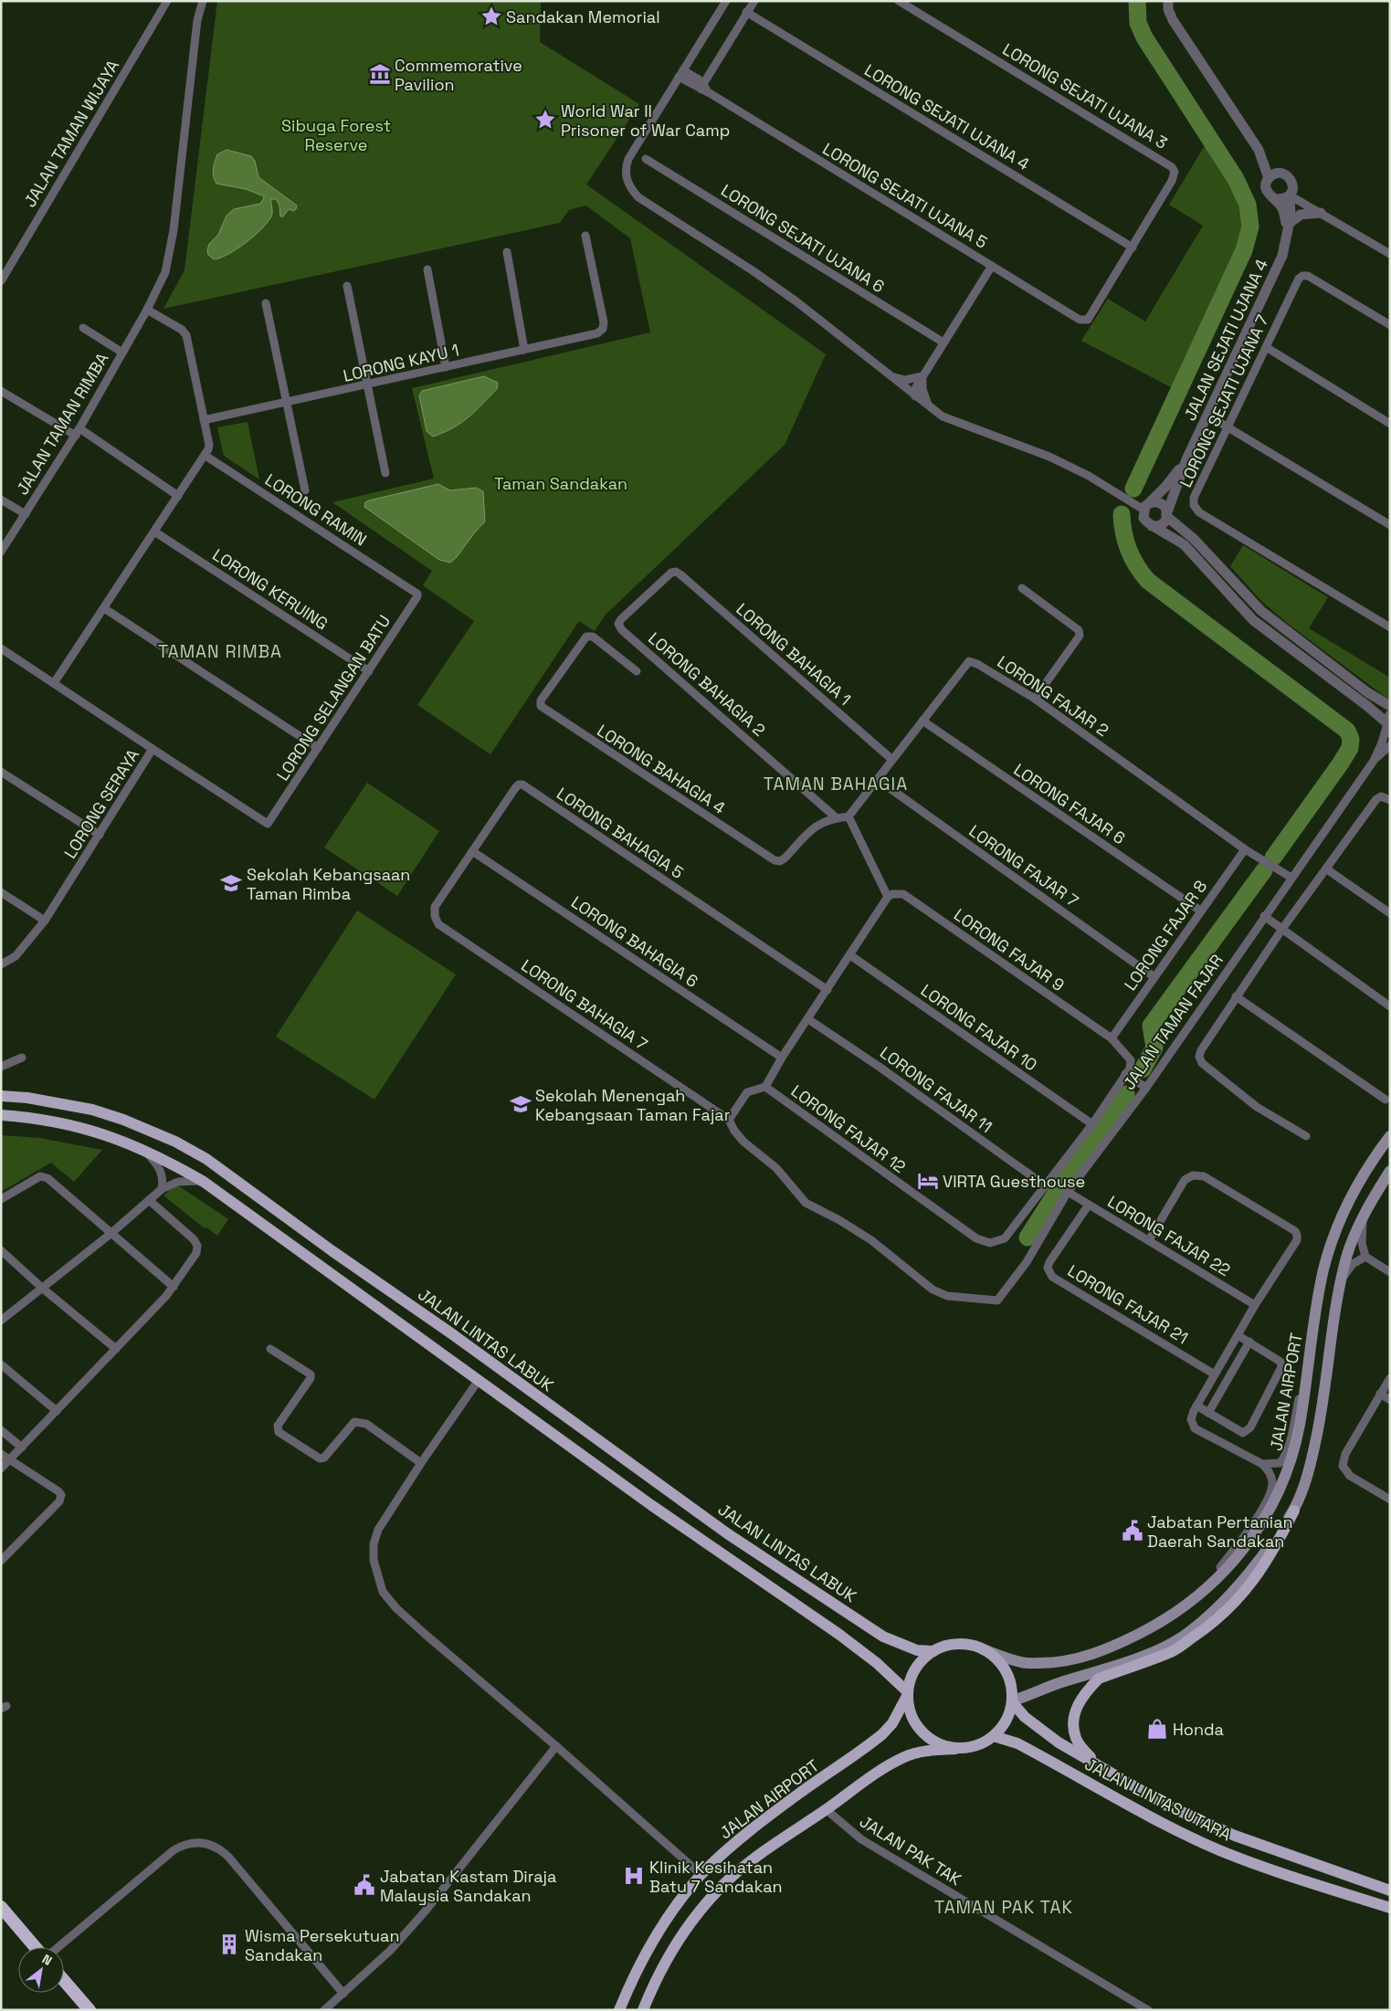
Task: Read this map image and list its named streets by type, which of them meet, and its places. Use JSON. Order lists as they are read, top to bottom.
{
  "streets": {
    "main road": ["JALAN LINTAS LABUK", "JALAN AIRPORT", "JALAN LINTAS UTARA"],
    "street": [
      "LORONG SEJATI UJANA 3",
      "LORONG SEJATI UJANA 4",
      "JALAN TAMAN WIJAYA",
      "LORONG SEJATI UJANA 5",
      "LORONG SEJATI UJANA 6",
      "JALAN SEJATI UJANA 4",
      "LORONG KAYU 1",
      "LORONG SEJATI UJANA 7",
      "JALAN TAMAN RIMBA",
      "LORONG RAMIN",
      "LORONG KERUING",
      "LORONG BAHAGIA 1",
      "LORONG BAHAGIA 2",
      "LORONG FAJAR 2",
      "LORONG SELANGAN BATU",
      "LORONG BAHAGIA 4",
      "LORONG SERAYA",
      "LORONG FAJAR 6",
      "LORONG BAHAGIA 5",
      "LORONG FAJAR 7",
      "LORONG FAJAR 8",
      "LORONG BAHAGIA 6",
      "LORONG FAJAR 9",
      "LORONG BAHAGIA 7",
      "JALAN TAMAN FAJAR",
      "LORONG FAJAR 10",
      "LORONG FAJAR 11",
      "LORONG FAJAR 12",
      "LORONG FAJAR 22",
      "LORONG FAJAR 21",
      "JALAN PAK TAK"
    ]
  },
  "crossings": [
    ["LORONG SEJATI UJANA 3", "LORONG SEJATI UJANA 4"],
    ["LORONG SEJATI UJANA 3", "LORONG SEJATI UJANA 5"],
    ["LORONG RAMIN", "LORONG SELANGAN BATU"],
    ["LORONG KERUING", "LORONG SELANGAN BATU"],
    ["LORONG BAHAGIA 1", "LORONG BAHAGIA 2"],
    ["LORONG BAHAGIA 1", "LORONG FAJAR 2"],
    ["LORONG BAHAGIA 2", "LORONG BAHAGIA 4"],
    ["LORONG FAJAR 2", "LORONG FAJAR 6"],
    ["LORONG FAJAR 2", "LORONG FAJAR 7"],
    ["LORONG FAJAR 2", "LORONG FAJAR 8"],
    ["LORONG FAJAR 2", "JALAN TAMAN FAJAR"],
    ["LORONG SELANGAN BATU", "LORONG SERAYA"],
    ["LORONG FAJAR 6", "LORONG FAJAR 8"],
    ["LORONG BAHAGIA 5", "LORONG BAHAGIA 6"],
    ["LORONG BAHAGIA 5", "LORONG BAHAGIA 7"],
    ["LORONG FAJAR 7", "LORONG FAJAR 8"],
    ["LORONG FAJAR 8", "LORONG FAJAR 9"],
    ["LORONG BAHAGIA 7", "JALAN TAMAN FAJAR"],
    ["LORONG BAHAGIA 7", "LORONG FAJAR 12"],
    ["JALAN TAMAN FAJAR", "LORONG FAJAR 12"],
    ["JALAN TAMAN FAJAR", "LORONG FAJAR 22"],
    ["LORONG FAJAR 10", "LORONG FAJAR 12"],
    ["LORONG FAJAR 11", "LORONG FAJAR 12"],
    ["LORONG FAJAR 22", "LORONG FAJAR 21"],
    ["JALAN LINTAS LABUK", "JALAN AIRPORT"],
    ["JALAN LINTAS LABUK", "JALAN LINTAS UTARA"],
    ["JALAN AIRPORT", "JALAN LINTAS UTARA"]
  ],
  "districts": ["TAMAN RIMBA", "TAMAN BAHAGIA", "TAMAN PAK TAK"],
  "parks": ["Sibuga Forest Reserve", "Taman Sandakan"],
  "places": {
    "place": ["Sandakan Memorial", "World War II Prisoner of War Camp"],
    "museum": ["Commemorative Pavilion"],
    "school or university": ["Sekolah Kebangsaan Taman Rimba", "Sekolah Menengah Kebangsaan Taman Fajar"],
    "hotel": ["VIRTA Guesthouse"],
    "public building": ["Jabatan Pertanian Daerah Sandakan", "Jabatan Kastam Diraja Malaysia Sandakan"],
    "shop": ["Honda"],
    "hospital": ["Klinik Kesihatan Batu 7 Sandakan"],
    "building": ["Wisma Persekutuan Sandakan"]
  },
  "north": "top right"
}
